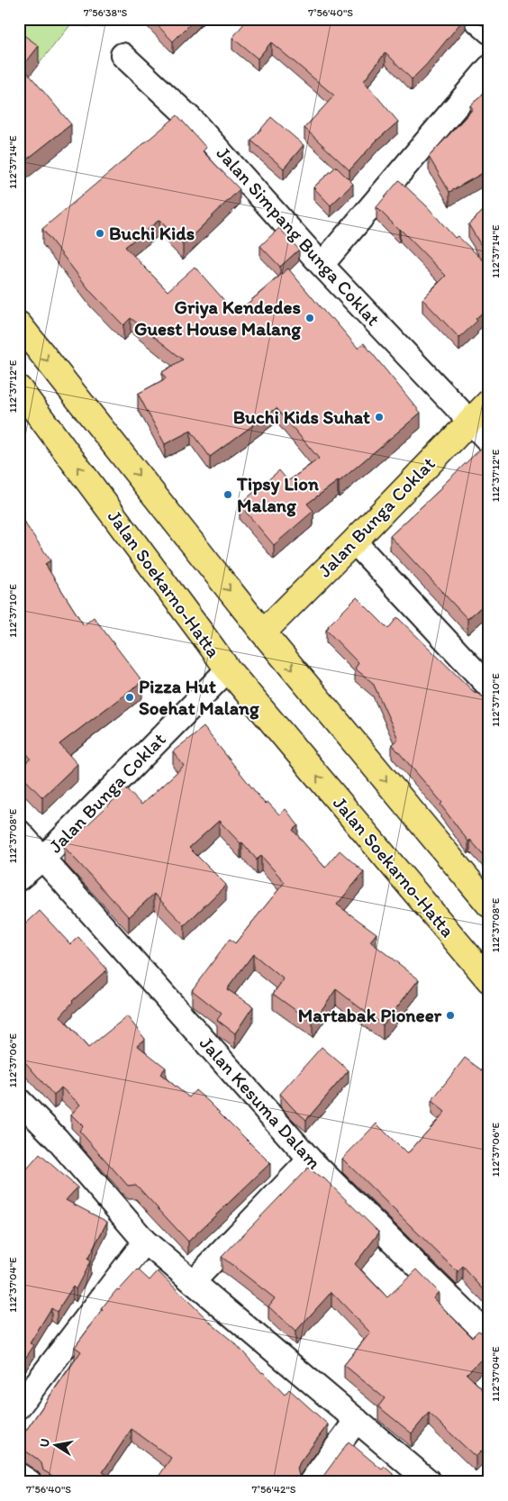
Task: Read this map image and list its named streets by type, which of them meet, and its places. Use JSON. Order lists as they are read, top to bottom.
{
  "streets": {
    "main road": ["Jalan Bunga Coklat", "Jalan Soekarno-Hatta"],
    "street": ["Jalan Simpang Bunga Coklat", "Jalan Kesuma Dalam"]
  },
  "crossings": [
    ["Jalan Simpang Bunga Coklat", "Jalan Bunga Coklat"],
    ["Jalan Bunga Coklat", "Jalan Soekarno-Hatta"],
    ["Jalan Bunga Coklat", "Jalan Kesuma Dalam"]
  ],
  "places": [
    "Buchi Kids",
    "Griya Kendedes Guest House Malang",
    "Buchi Kids Suhat",
    "Tipsy Lion Malang",
    "Pizza Hut Soehat Malang",
    "Martabak Pioneer"
  ],
  "north": "left",
  "coordinates": [
    "7°56'38\"S",
    "7°56'40\"S",
    "112°37'14\"E",
    "112°37'12\"E",
    "112°37'10\"E",
    "112°37'08\"E",
    "112°37'06\"E",
    "112°37'04\"E",
    "7°56'42\"S"
  ]
}
